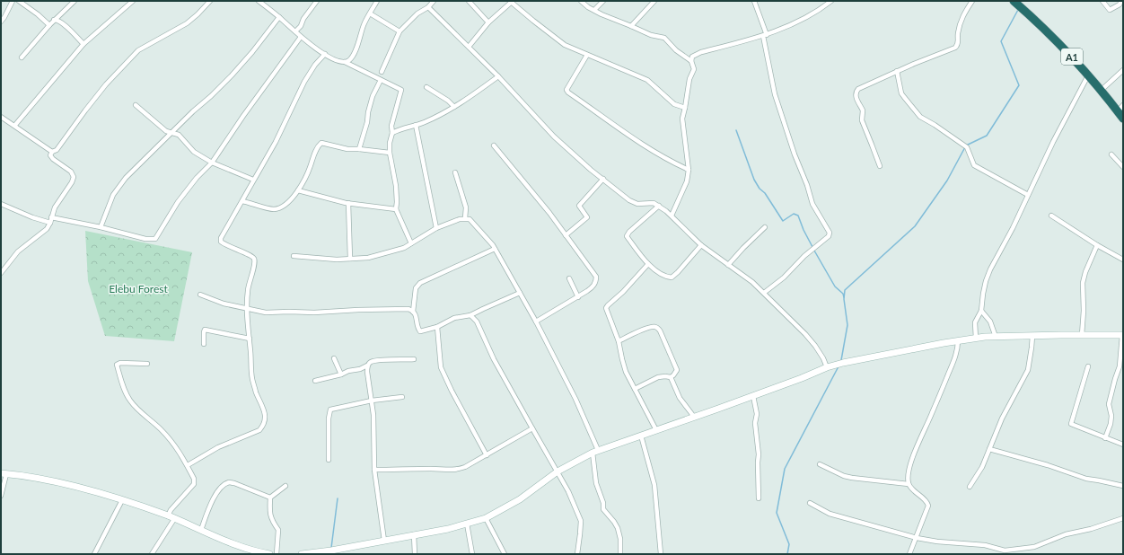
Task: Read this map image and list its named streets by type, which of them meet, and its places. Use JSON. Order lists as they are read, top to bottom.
{
  "streets": {
    "highway": ["A1"]
  },
  "parks": ["Elebu Forest"]
}
